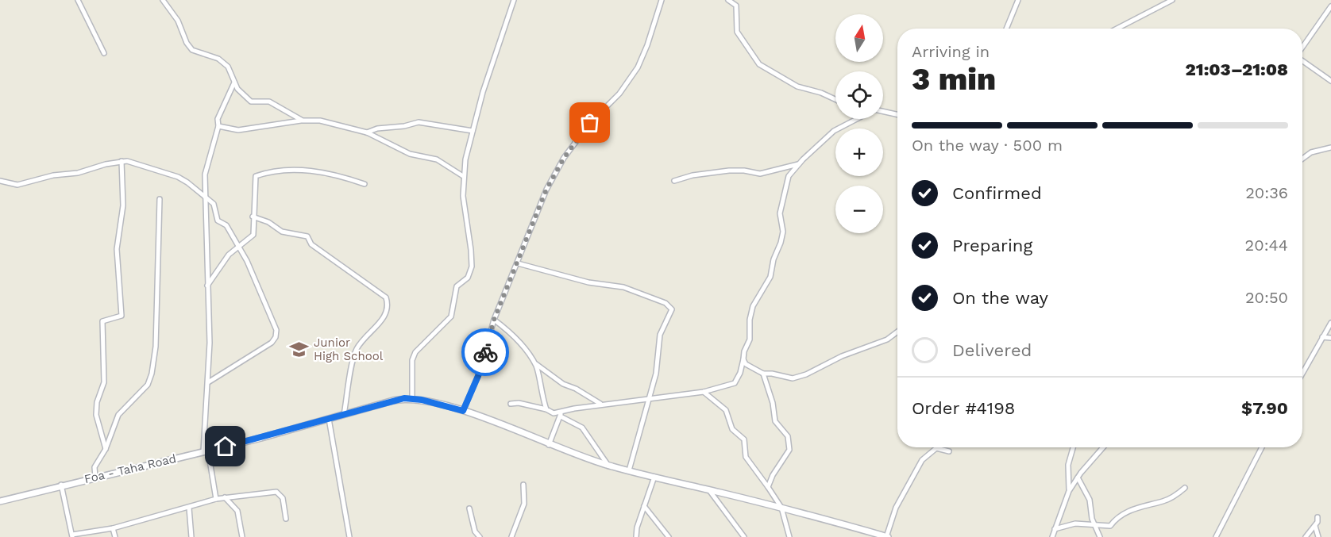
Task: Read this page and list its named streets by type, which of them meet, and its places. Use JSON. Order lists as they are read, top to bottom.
{
  "streets": {
    "street": ["Foa - Taha Road"]
  },
  "places": {
    "school or university": ["Junior High School"]
  },
  "north": "top",
  "page": {
    "map_buttons": ["+", "−"],
    "heading": ["3 min", "Arriving in", "21:03–21:08"],
    "panel": ["Order #4198", "$7.90"],
    "bar": "On the way · 500 m",
    "list": [
      ["Confirmed", "20:36"],
      ["Preparing", "20:44"],
      ["On the way", "20:50"],
      "Delivered"
    ]
  }
}
